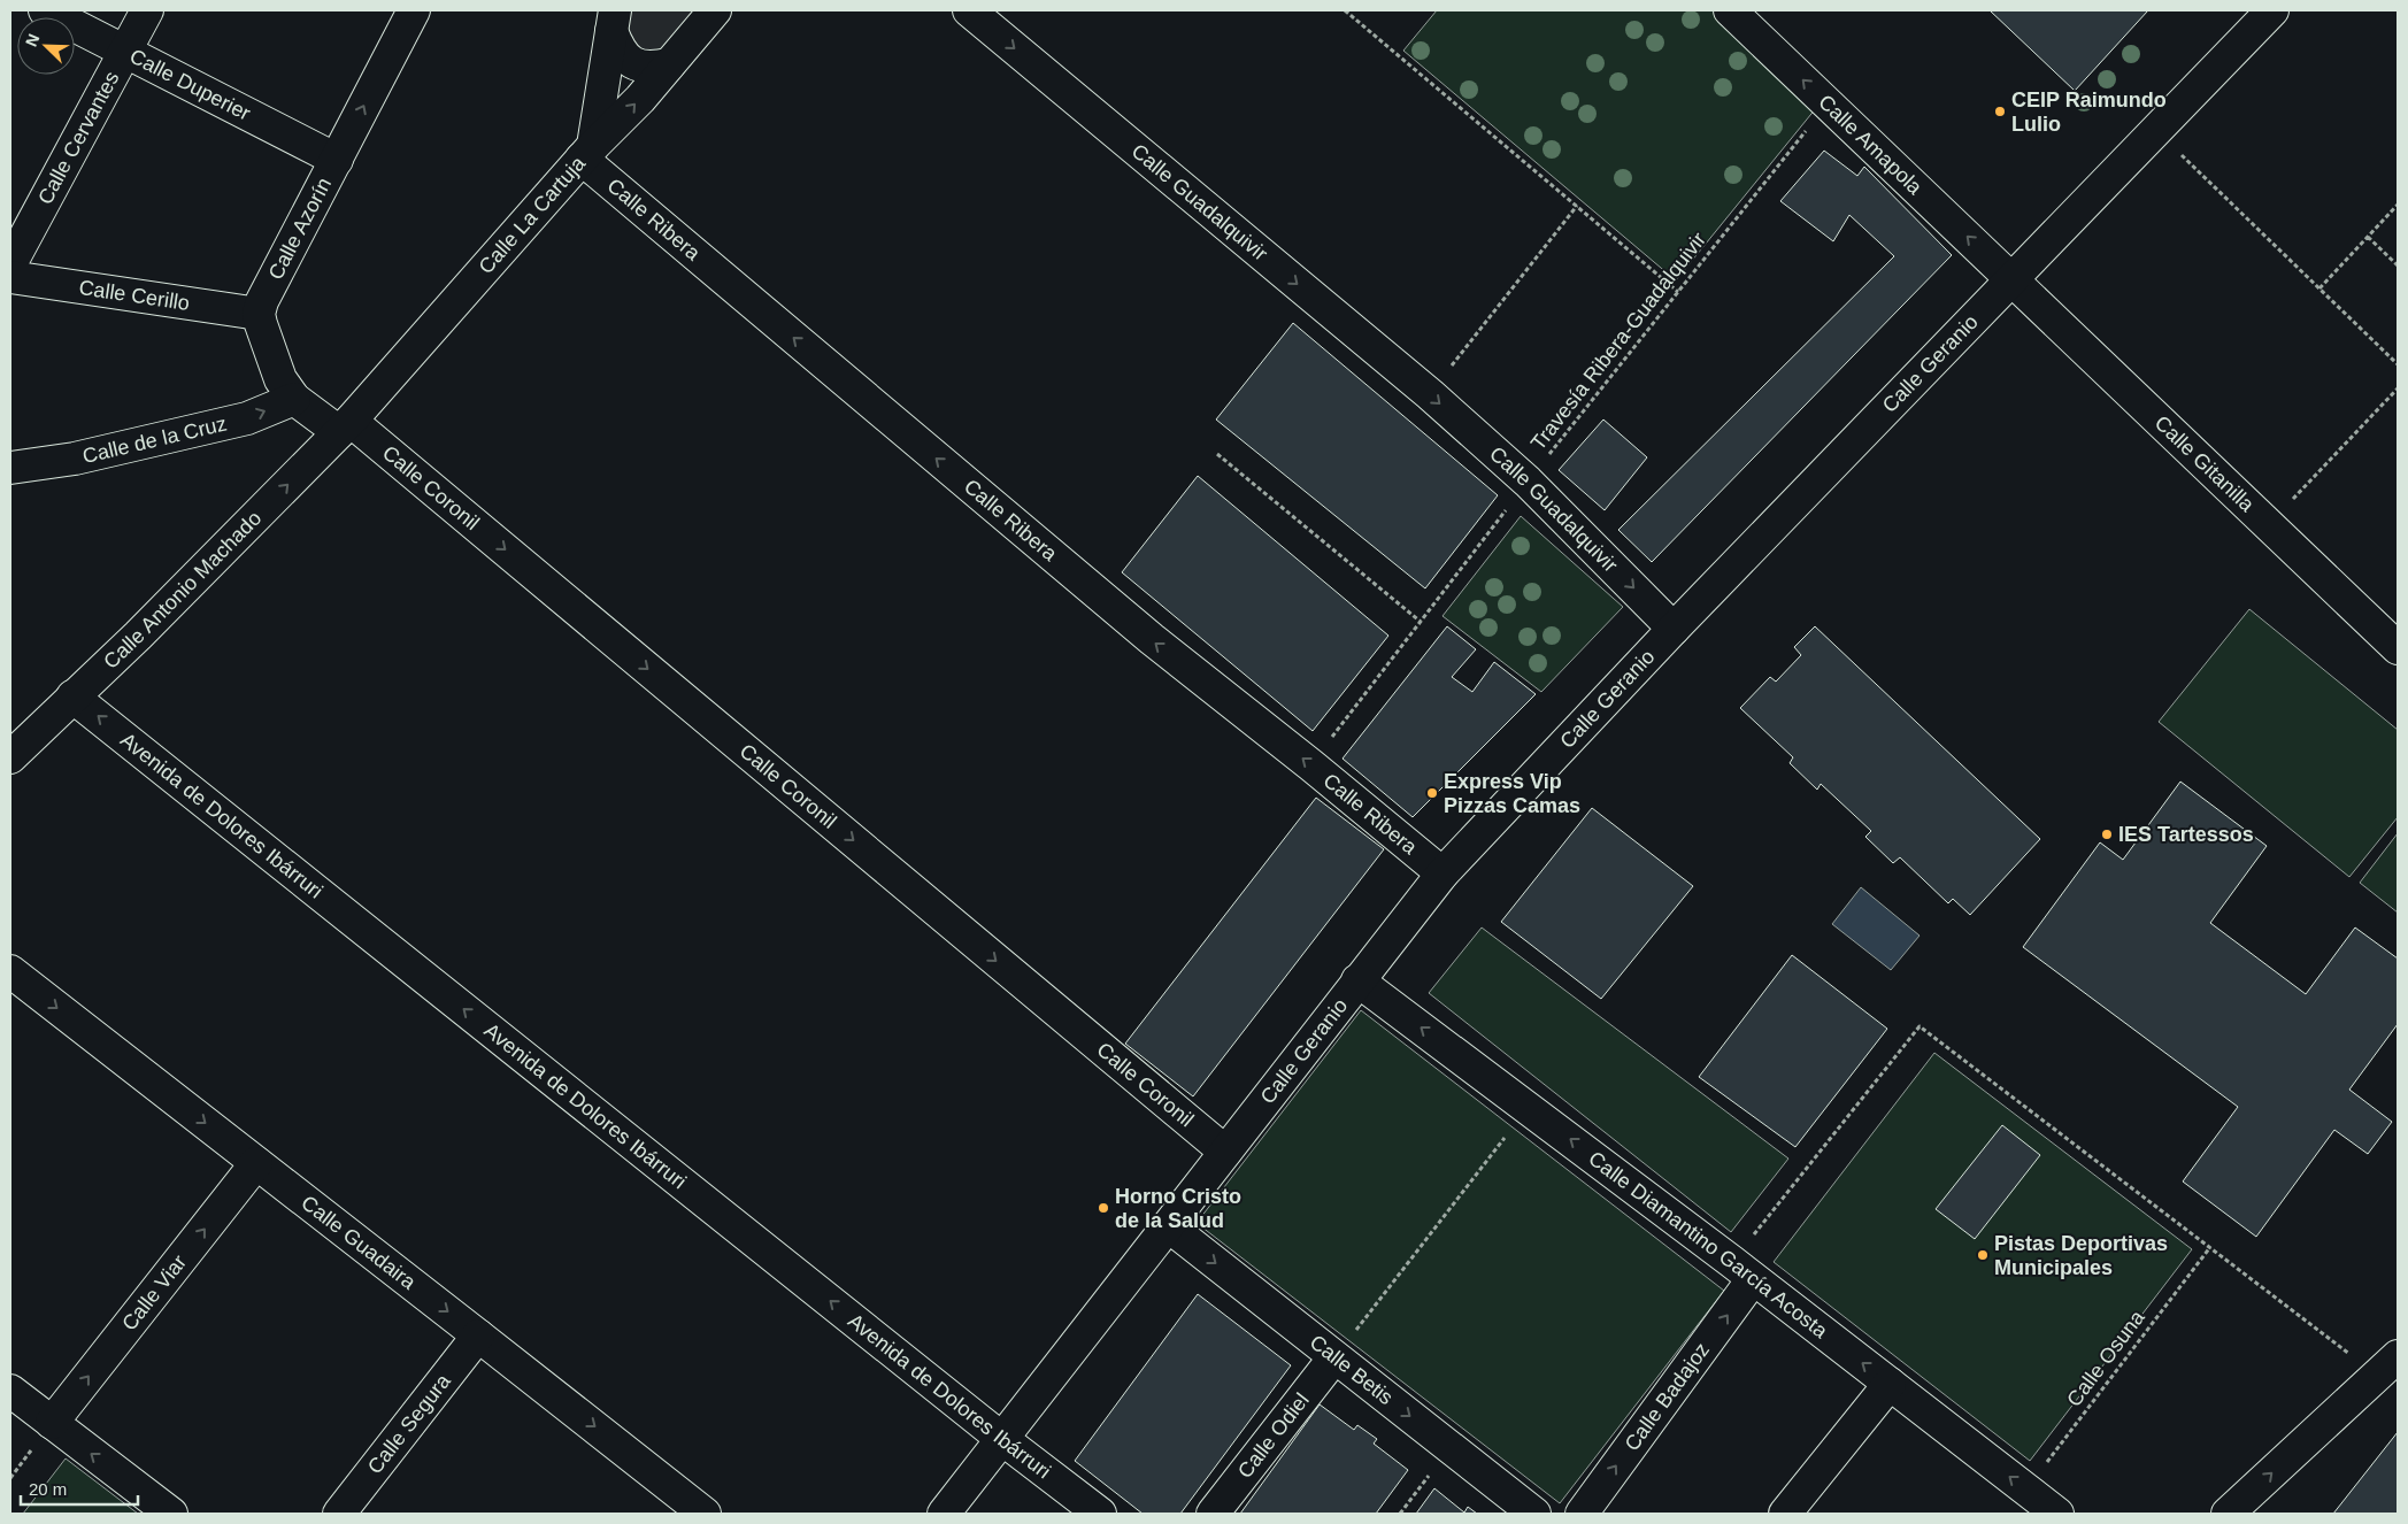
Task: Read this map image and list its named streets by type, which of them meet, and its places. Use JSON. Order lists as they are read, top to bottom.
{
  "streets": {
    "street": [
      "Calle Duperier",
      "Calle Cervantes",
      "Calle Amapola",
      "Calle Guadalquivir",
      "Calle La Cartuja",
      "Calle Ribera",
      "Calle Azorín",
      "Calle Cerillo",
      "Calle Geranio",
      "Calle de la Cruz",
      "Calle Gitanilla",
      "Calle Coronil",
      "Calle Antonio Machado",
      "Avenida de Dolores Ibárruri",
      "Calle Guadaira",
      "Calle Diamantino García Acosta",
      "Calle Viar",
      "Calle Betis",
      "Calle Badajoz",
      "Calle Segura",
      "Calle Odiel"
    ],
    "path": ["Travesía Ribera-Guadalquivir", "Calle Osuna"]
  },
  "crossings": [
    ["Calle Duperier", "Calle Cervantes"],
    ["Calle Duperier", "Calle Azorín"],
    ["Calle Amapola", "Travesía Ribera-Guadalquivir"],
    ["Calle Amapola", "Calle Geranio"],
    ["Calle Amapola", "Calle Gitanilla"],
    ["Calle Guadalquivir", "Travesía Ribera-Guadalquivir"],
    ["Calle Guadalquivir", "Calle Geranio"],
    ["Calle La Cartuja", "Calle Ribera"],
    ["Calle La Cartuja", "Calle Coronil"],
    ["Calle La Cartuja", "Calle Antonio Machado"],
    ["Calle Ribera", "Travesía Ribera-Guadalquivir"],
    ["Calle Ribera", "Calle Geranio"],
    ["Calle Azorín", "Calle Cerillo"],
    ["Calle Geranio", "Calle Gitanilla"],
    ["Calle Geranio", "Calle Coronil"],
    ["Calle Geranio", "Avenida de Dolores Ibárruri"],
    ["Calle Geranio", "Calle Diamantino García Acosta"],
    ["Calle Geranio", "Calle Betis"],
    ["Calle Coronil", "Calle Antonio Machado"],
    ["Calle Antonio Machado", "Avenida de Dolores Ibárruri"],
    ["Calle Guadaira", "Calle Viar"],
    ["Calle Guadaira", "Calle Segura"],
    ["Calle Diamantino García Acosta", "Calle Osuna"],
    ["Calle Diamantino García Acosta", "Calle Badajoz"],
    ["Calle Betis", "Calle Odiel"]
  ],
  "one_way": [
    "Calle Amapola",
    "Calle Guadalquivir",
    "Calle Ribera",
    "Calle Azorín",
    "Calle de la Cruz",
    "Calle Coronil",
    "Calle Antonio Machado",
    "Avenida de Dolores Ibárruri",
    "Calle Guadaira",
    "Calle Diamantino García Acosta",
    "Calle Viar",
    "Calle Betis"
  ],
  "places": [
    "CEIP Raimundo Lulio",
    "Express Vip Pizzas Camas",
    "IES Tartessos",
    "Horno Cristo de la Salud",
    "Pistas Deportivas Municipales"
  ],
  "scale_bar": "20 m",
  "north": "top left"
}
